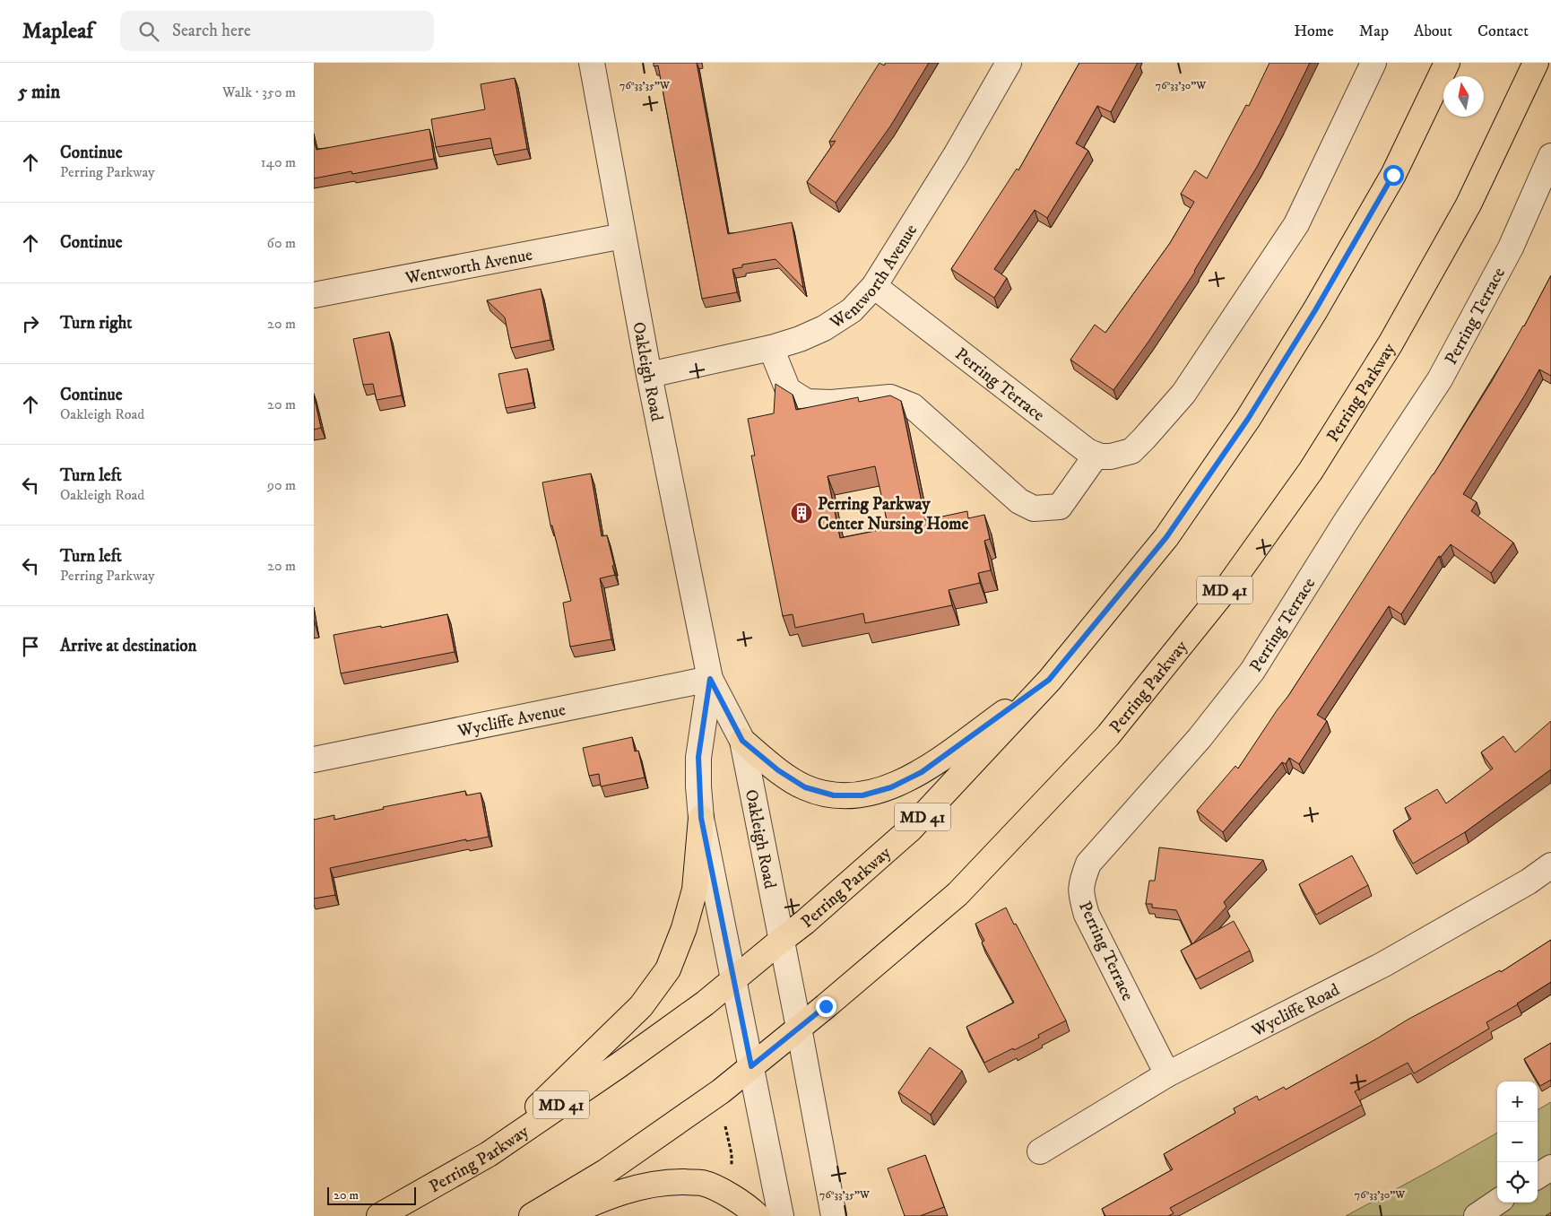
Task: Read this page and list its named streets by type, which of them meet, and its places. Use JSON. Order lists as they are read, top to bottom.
{
  "streets": {
    "main road": ["Perring Parkway", "MD 41"],
    "street": [
      "Wentworth Avenue",
      "Perring Terrace",
      "Oakleigh Road",
      "Wycliffe Avenue",
      "Wycliffe Road"
    ]
  },
  "crossings": [
    ["Wentworth Avenue", "Perring Terrace"],
    ["Wentworth Avenue", "Oakleigh Road"],
    ["Perring Terrace", "Wycliffe Road"],
    ["Oakleigh Road", "Perring Parkway"],
    ["Oakleigh Road", "Wycliffe Avenue"]
  ],
  "places": {
    "building": ["Perring Parkway Center Nursing Home"]
  },
  "scale_bar": "20 m",
  "north": "top",
  "page": {
    "header": "Mapleaf",
    "search": "Search here",
    "nav": [
      "Home",
      "Map",
      "About",
      "Contact"
    ],
    "heading": ["5 min", "Walk · 350 m"],
    "list": [
      ["Continue", "Perring Parkway", "140 m"],
      ["Continue", "60 m"],
      ["Turn right", "20 m"],
      ["Continue", "Oakleigh Road", "20 m"],
      ["Turn left", "Oakleigh Road", "90 m"],
      ["Turn left", "Perring Parkway", "20 m"],
      "Arrive at destination"
    ],
    "map_buttons": ["+", "−"],
    "scale": "20 m"
  },
  "coordinates": ["76°33'35\"W", "76°33'30\"W"]
}
